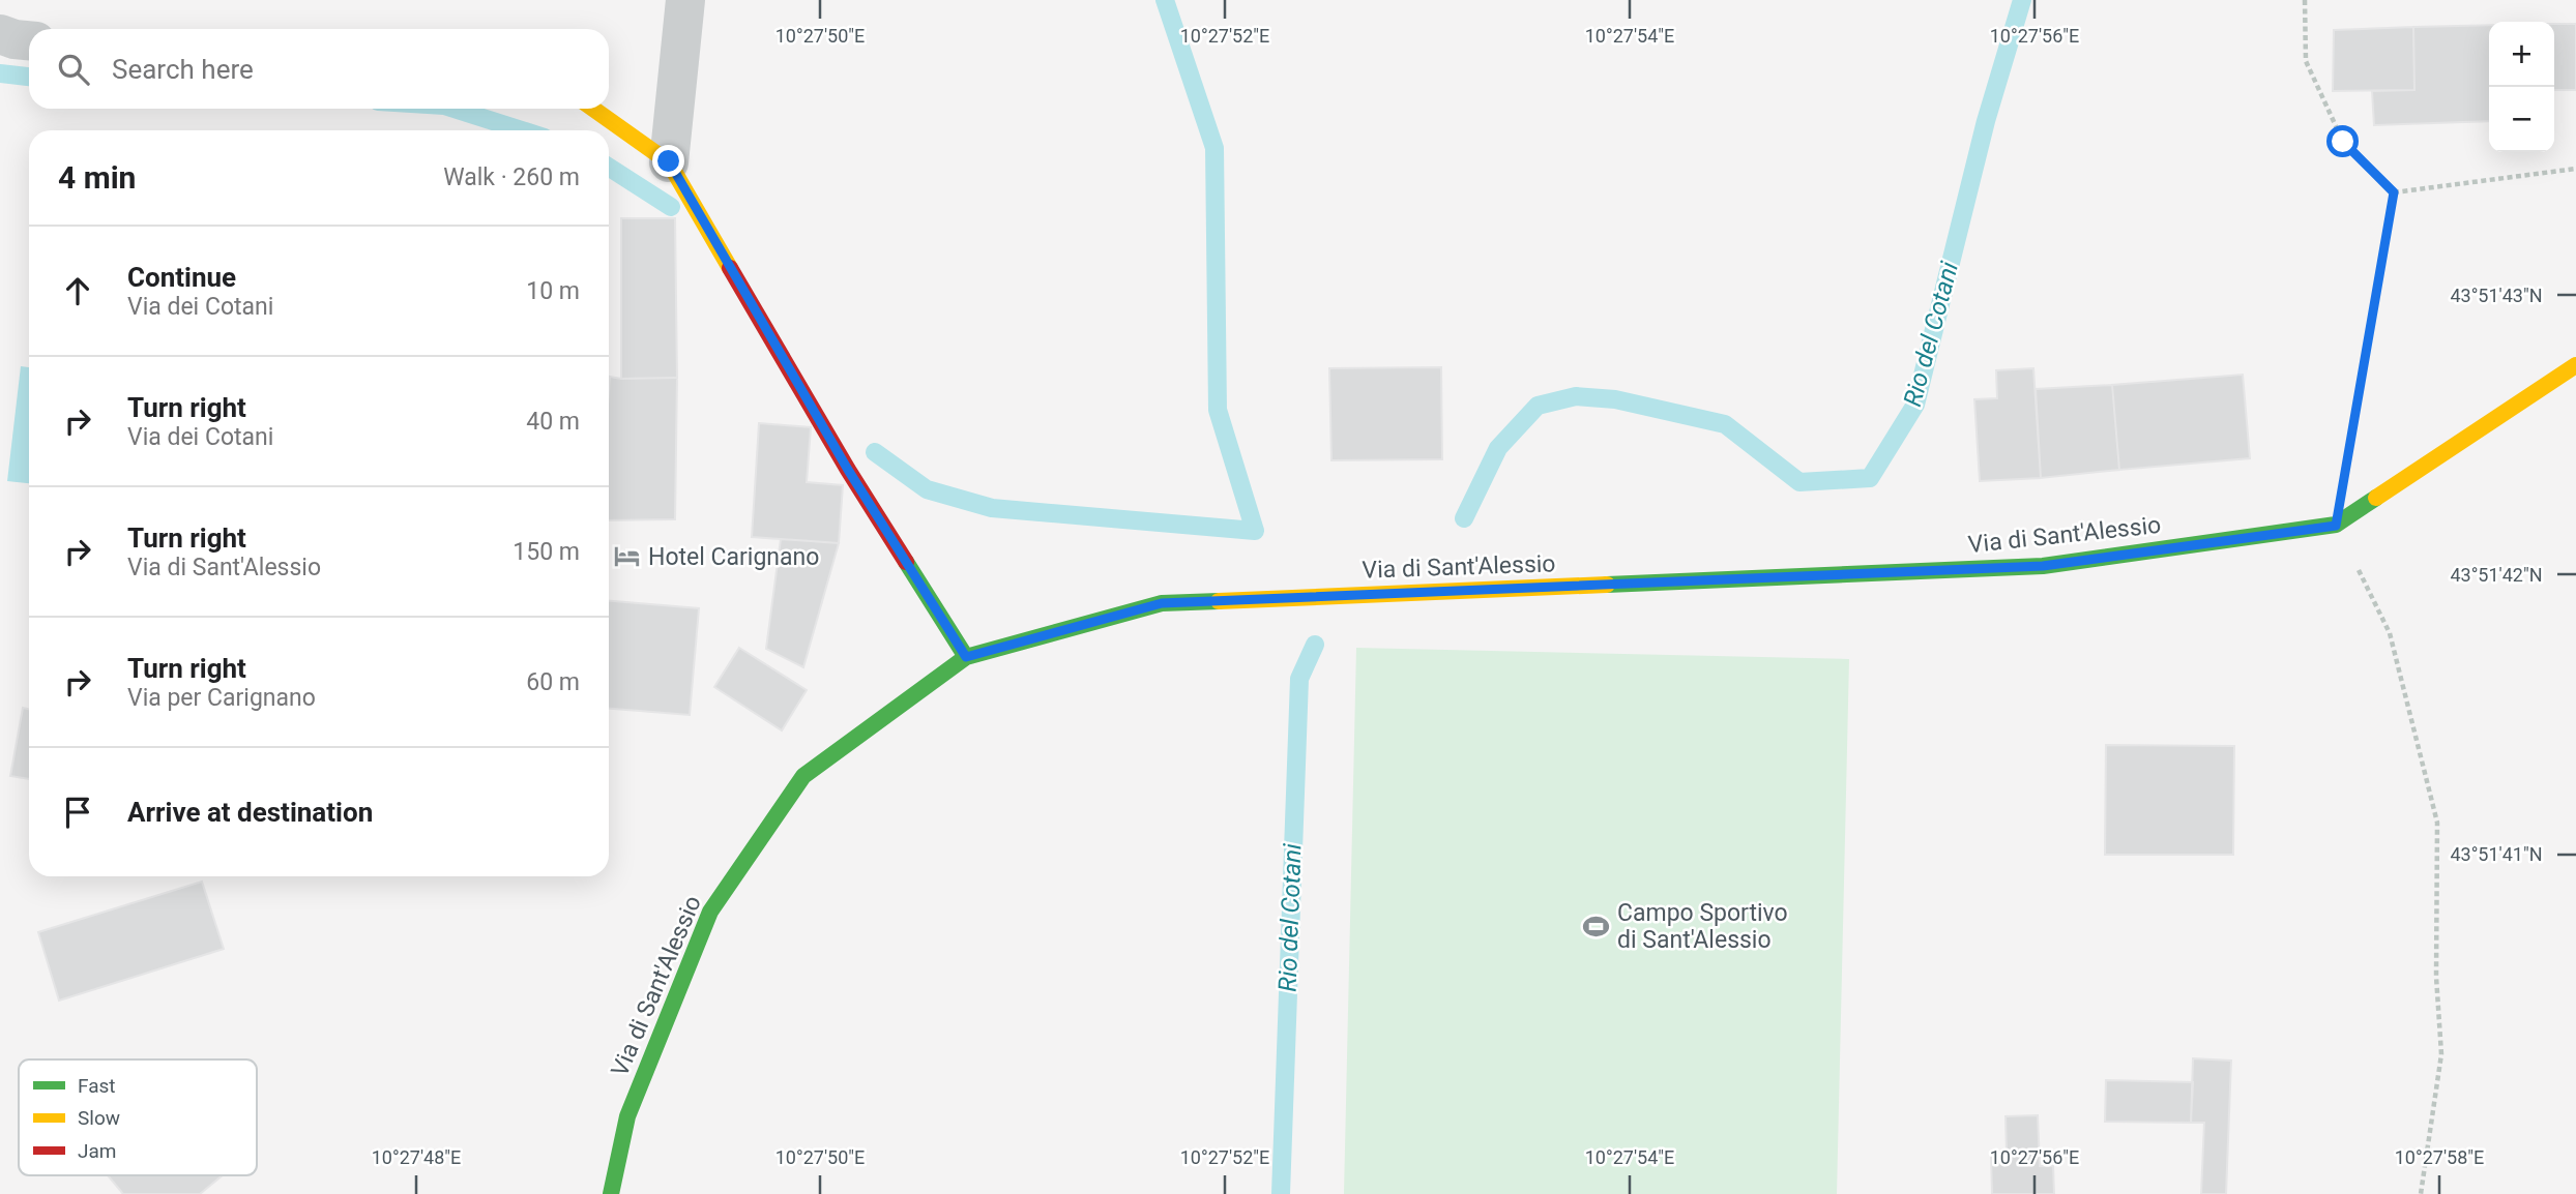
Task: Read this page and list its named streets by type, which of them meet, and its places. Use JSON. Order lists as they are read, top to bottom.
{
  "streets": {
    "street": ["Via di Sant'Alessio"]
  },
  "water": ["Rio del Cotani"],
  "places": {
    "hotel": ["Hotel Carignano"],
    "sports": ["Campo Sportivo di Sant'Alessio"]
  },
  "legend": ["Fast", "Slow", "Jam"],
  "page": {
    "map_buttons": ["+", "−"],
    "search": "Search here",
    "heading": ["4 min", "Walk · 260 m"],
    "list": [
      ["Continue", "Via dei Cotani", "10 m"],
      ["Turn right", "Via dei Cotani", "40 m"],
      ["Turn right", "Via di Sant'Alessio", "150 m"],
      ["Turn right", "Via per Carignano", "60 m"],
      "Arrive at destination"
    ]
  },
  "coordinates": [
    "10°27'50\"E",
    "10°27'52\"E",
    "10°27'54\"E",
    "10°27'56\"E",
    "43°51'43\"N",
    "43°51'42\"N",
    "43°51'41\"N",
    "10°27'48\"E",
    "10°27'58\"E"
  ]
}
